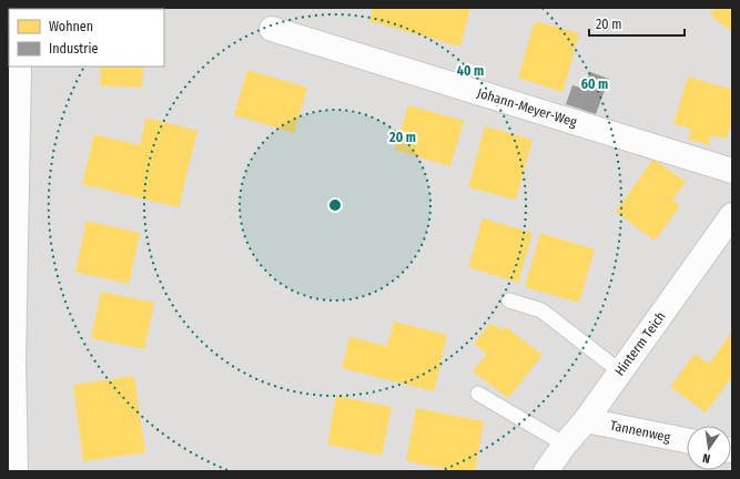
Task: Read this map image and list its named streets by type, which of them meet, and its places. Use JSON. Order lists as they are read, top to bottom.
{
  "streets": {
    "street": ["Johann-Meyer-Weg", "Hinterm Teich", "Tannenweg"]
  },
  "crossings": [
    ["Hinterm Teich", "Tannenweg"]
  ],
  "legend": ["Wohnen", "Industrie"],
  "scale_bar": "20 m",
  "north": "bottom",
  "rings": ["40 m", "60 m", "20 m"]
}
